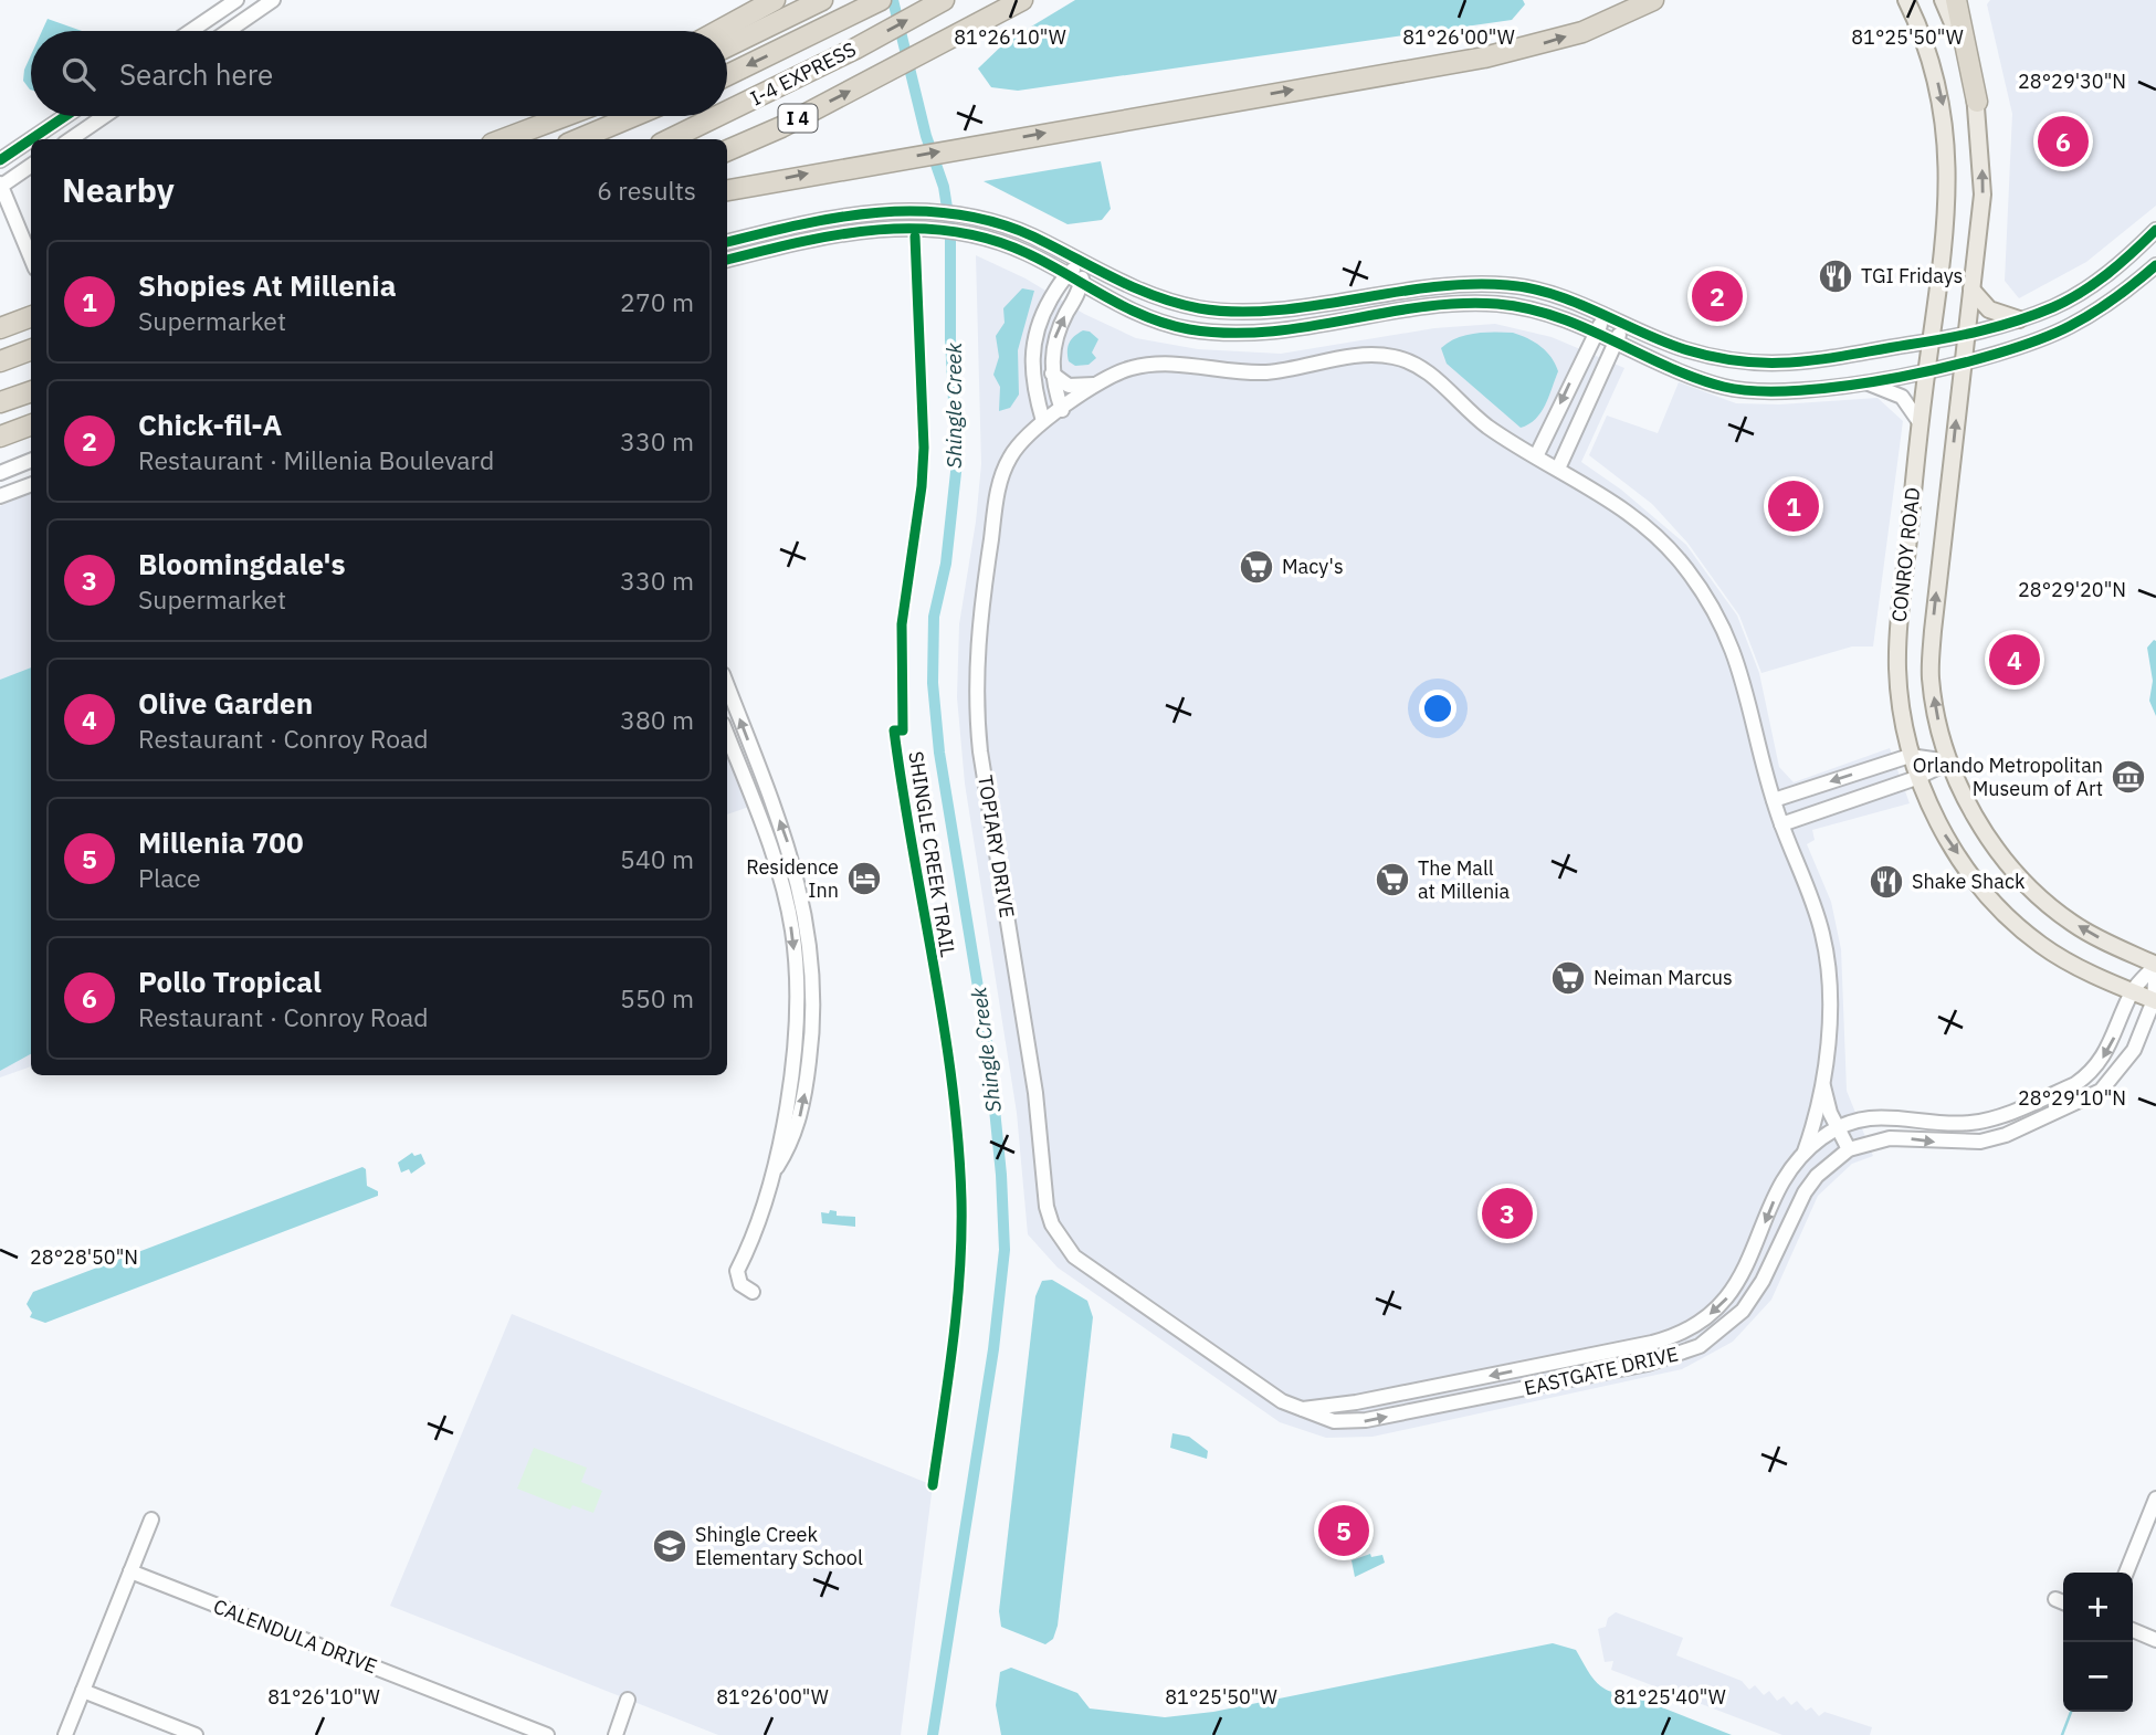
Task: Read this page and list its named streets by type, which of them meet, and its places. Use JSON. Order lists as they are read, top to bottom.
{
  "streets": {
    "highway": ["I-4 EXPRESS", "I 4"],
    "main road": ["CONROY ROAD"],
    "street": ["TOPIARY DRIVE", "EASTGATE DRIVE", "CALENDULA DRIVE"],
    "cycle path": ["SHINGLE CREEK TRAIL"]
  },
  "crossings": [
    ["CONROY ROAD", "EASTGATE DRIVE"],
    ["TOPIARY DRIVE", "EASTGATE DRIVE"]
  ],
  "water": ["Shingle Creek"],
  "places": {
    "restaurant": ["TGI Fridays", "Shake Shack"],
    "supermarket": ["Macy's", "The Mall at Millenia", "Neiman Marcus"],
    "museum": ["Orlando Metropolitan Museum of Art"],
    "hotel": ["Residence Inn"],
    "school or university": ["Shingle Creek Elementary School"]
  },
  "page": {
    "search": "Search here",
    "pins": [
      "6",
      "2",
      "1",
      "4",
      "3",
      "5"
    ],
    "heading": ["Nearby", "6 results"],
    "list": [
      {
        "mark": "1",
        "name": "Shopies At Millenia",
        "note": "Supermarket",
        "value": "270 m"
      },
      {
        "mark": "2",
        "name": "Chick-fil-A",
        "note": "Restaurant · Millenia Boulevard",
        "value": "330 m"
      },
      {
        "mark": "3",
        "name": "Bloomingdale's",
        "note": "Supermarket",
        "value": "330 m"
      },
      {
        "mark": "4",
        "name": "Olive Garden",
        "note": "Restaurant · Conroy Road",
        "value": "380 m"
      },
      {
        "mark": "5",
        "name": "Millenia 700",
        "note": "Place",
        "value": "540 m"
      },
      {
        "mark": "6",
        "name": "Pollo Tropical",
        "note": "Restaurant · Conroy Road",
        "value": "550 m"
      }
    ],
    "map_buttons": ["+", "−"]
  },
  "coordinates": [
    "81°26'10\"W",
    "81°26'00\"W",
    "81°25'50\"W",
    "28°29'30\"N",
    "28°29'20\"N",
    "28°29'10\"N",
    "28°28'50\"N",
    "81°25'40\"W"
  ]
}
